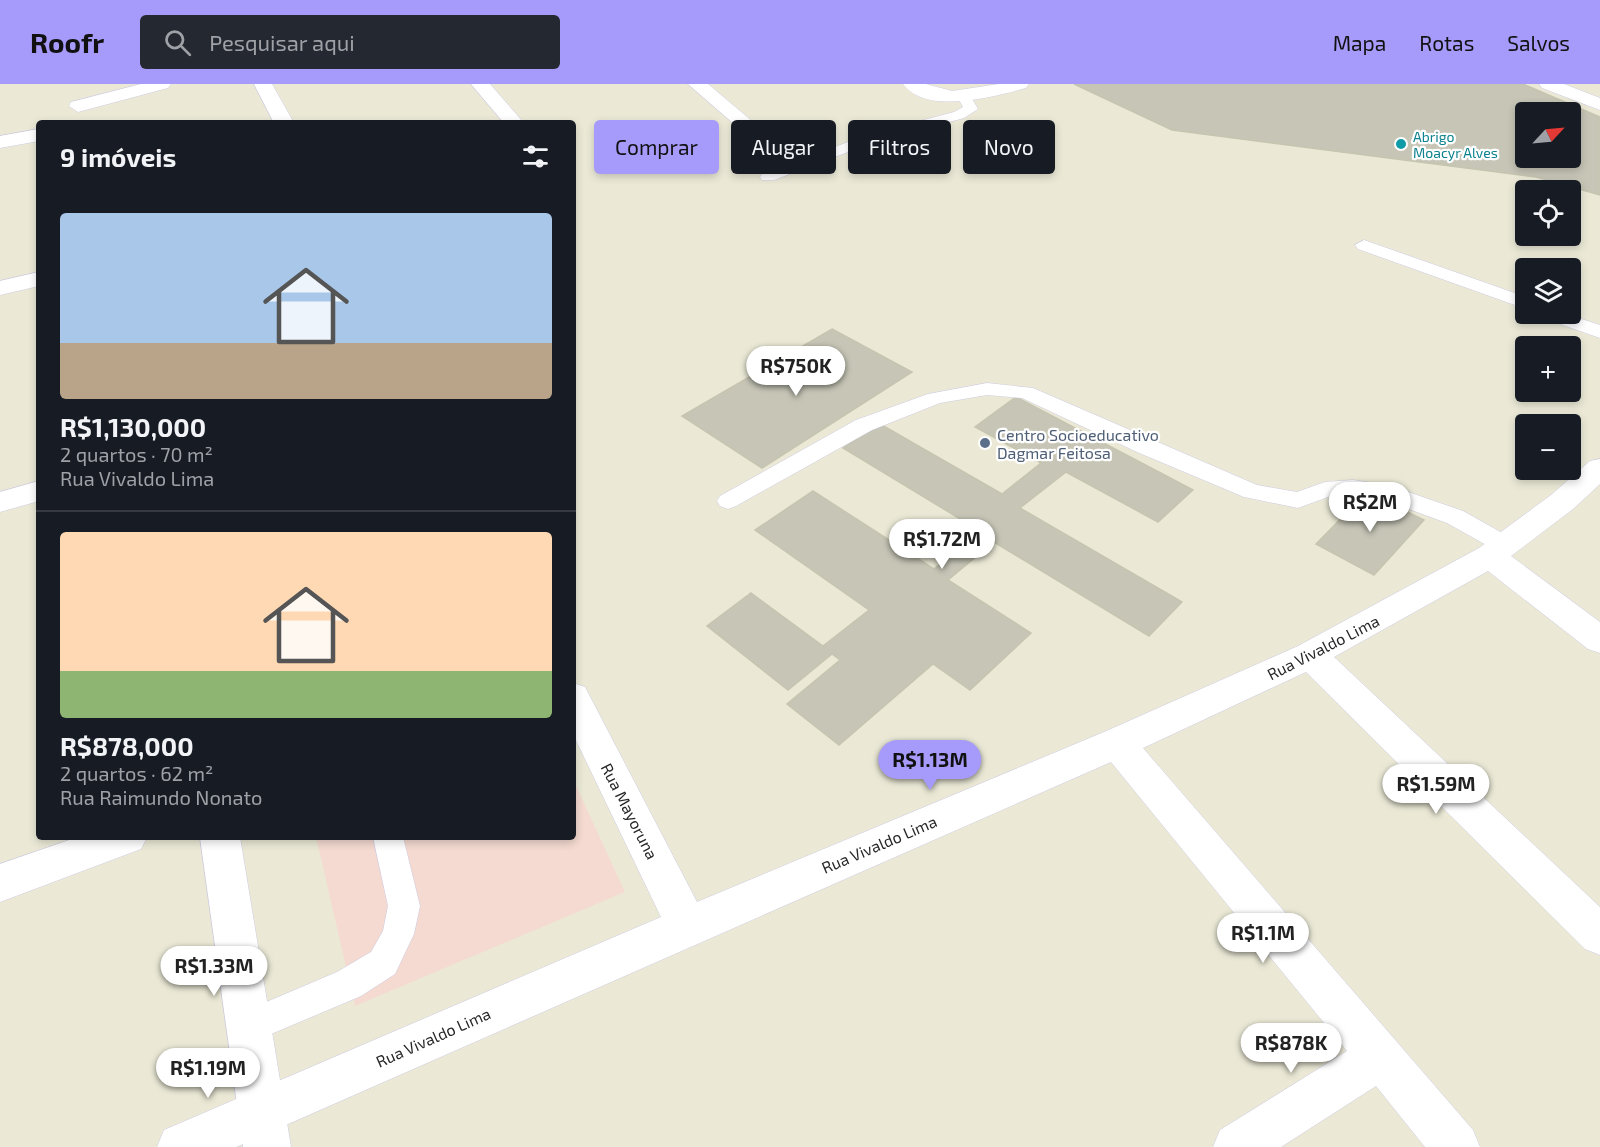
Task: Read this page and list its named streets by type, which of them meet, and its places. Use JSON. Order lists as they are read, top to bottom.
{
  "streets": {
    "street": ["Rua Vivaldo Lima", "Rua Mayoruna"]
  },
  "crossings": [
    ["Rua Vivaldo Lima", "Rua Mayoruna"]
  ],
  "places": ["Abrigo Moacyr Alves", "Centro Socioeducativo Dagmar Feitosa"],
  "north": "top right",
  "page": {
    "header": "Roofr",
    "search": "Pesquisar aqui",
    "nav": ["Mapa", "Rotas", "Salvos"],
    "map_buttons": ["+", "−"],
    "chip": [
      "Comprar",
      "Alugar",
      "Filtros",
      "Novo"
    ],
    "heading": "9 imóveis",
    "list": [
      {
        "name": "R$1,130,000",
        "note": "2 quartos · 70 m² · Rua Vivaldo Lima"
      },
      {
        "name": "R$878,000",
        "note": "2 quartos · 62 m² · Rua Raimundo Nonato"
      }
    ],
    "price": [
      "R$750K",
      "R$2M",
      "R$1.72M",
      "R$1.13M",
      "R$1.59M",
      "R$1.1M",
      "R$1.33M",
      "R$878K",
      "R$1.19M"
    ]
  }
}
